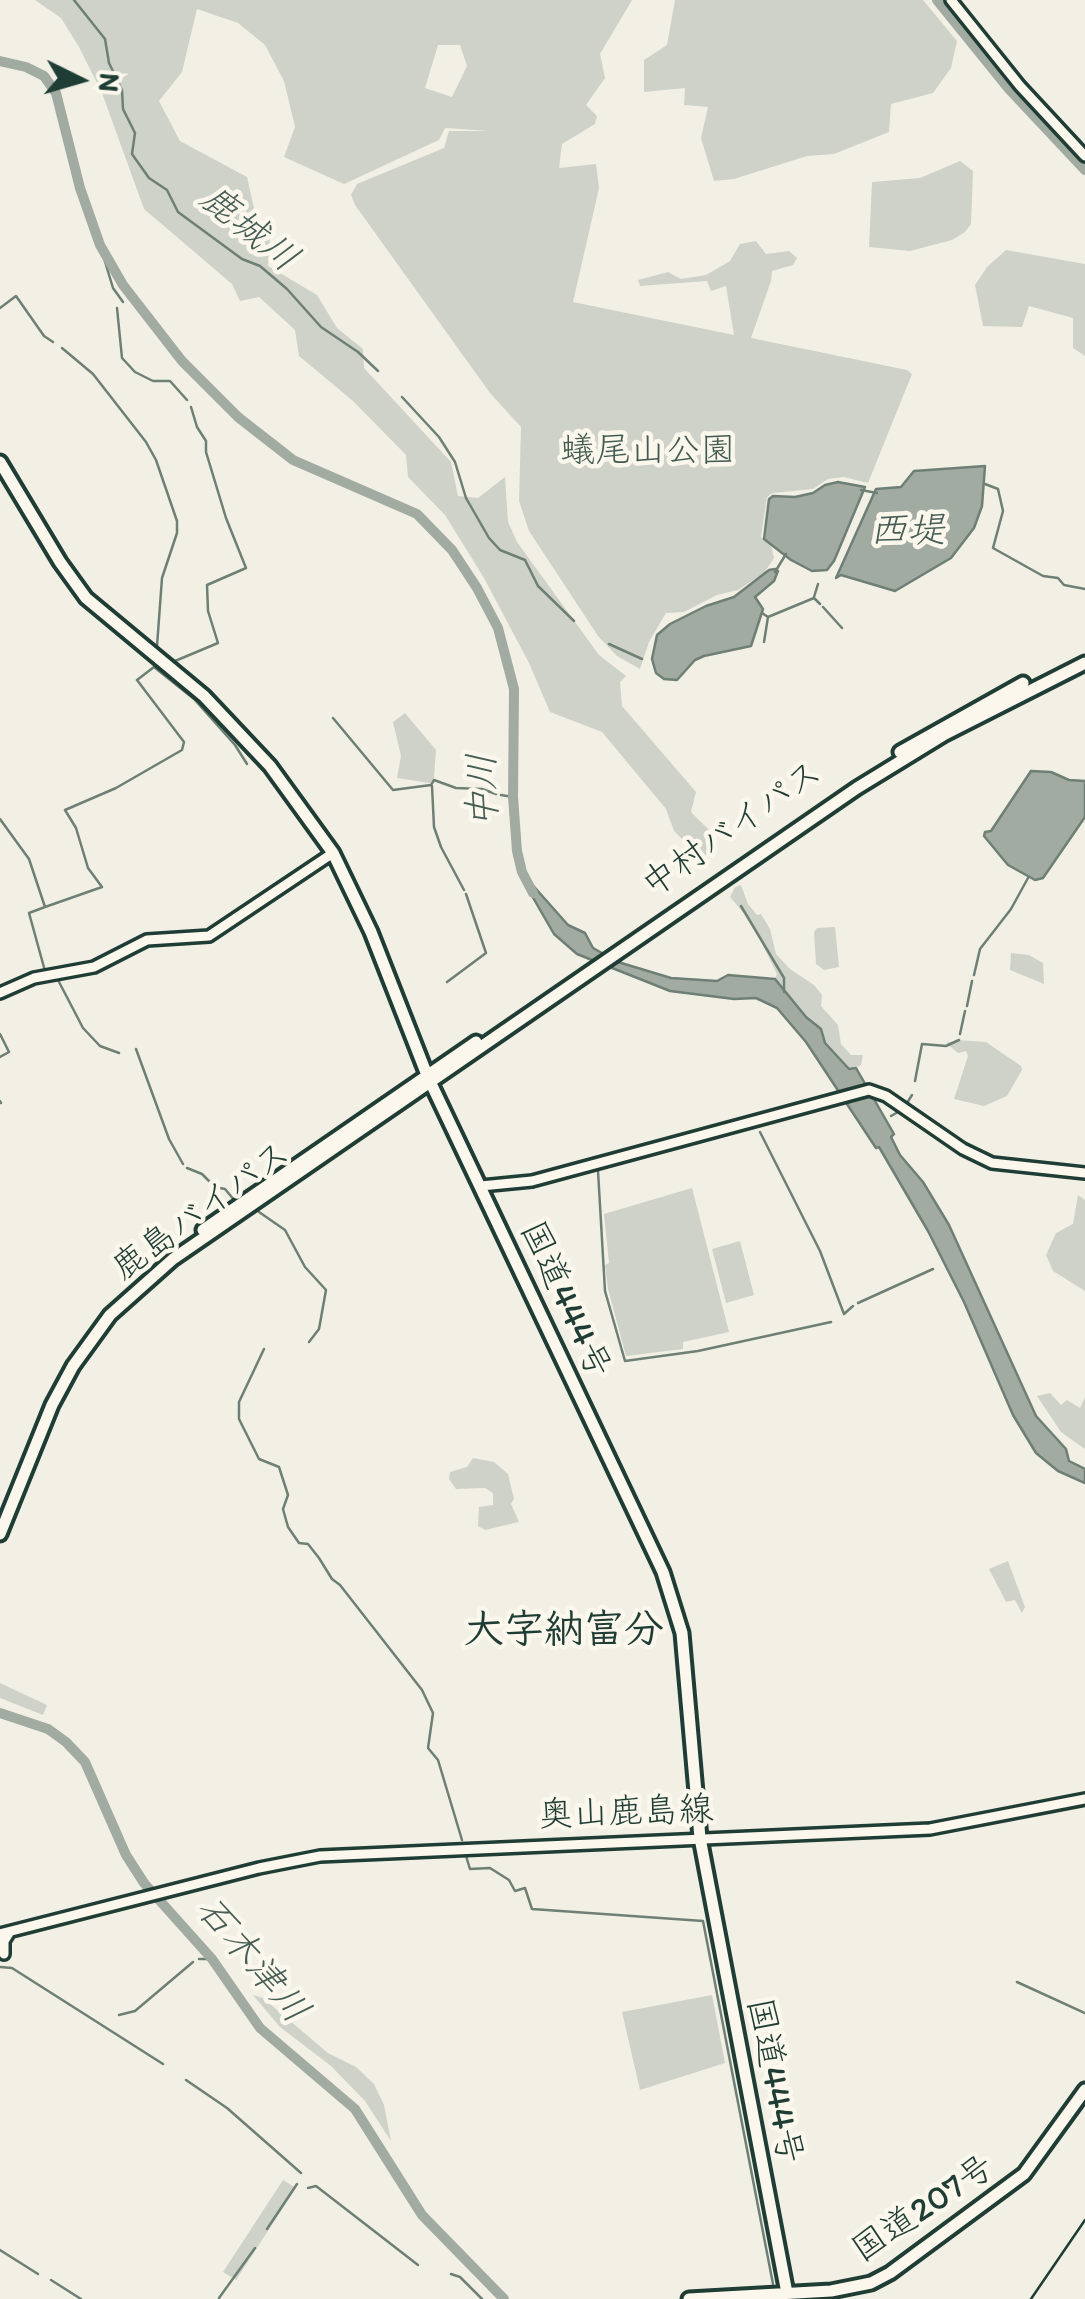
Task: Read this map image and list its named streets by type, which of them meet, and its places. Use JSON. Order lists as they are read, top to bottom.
{
  "streets": {
    "highway": [
      "中村バイパス",
      "鹿島バイパス",
      "国道444号",
      "国道207号"
    ],
    "main road": ["奥山鹿島線"]
  },
  "crossings": [
    ["中村バイパス", "鹿島バイパス"],
    ["中村バイパス", "国道444号"],
    ["鹿島バイパス", "国道444号"],
    ["国道444号", "奥山鹿島線"],
    ["国道444号", "国道207号"]
  ],
  "districts": ["大字納富分"],
  "water": [
    "鹿城川",
    "西堤",
    "中川",
    "石木津川"
  ],
  "parks": ["蟻尾山公園"],
  "north": "right"
}
